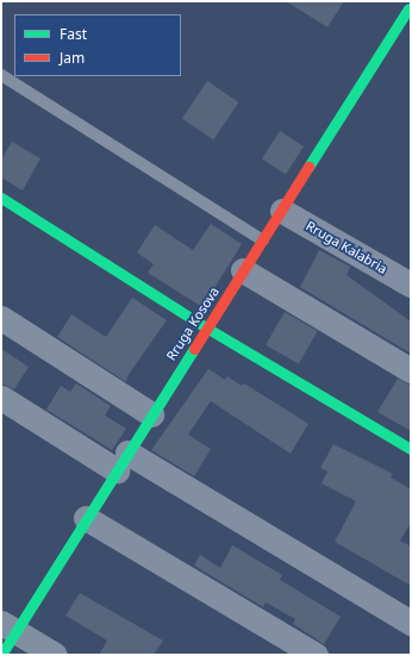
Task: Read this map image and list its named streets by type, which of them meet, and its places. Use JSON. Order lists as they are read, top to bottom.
{
  "streets": {
    "street": ["Rruga Kalabria", "Rruga Kosova"]
  },
  "crossings": [
    ["Rruga Kalabria", "Rruga Kosova"]
  ],
  "legend": ["Fast", "Jam"]
}
